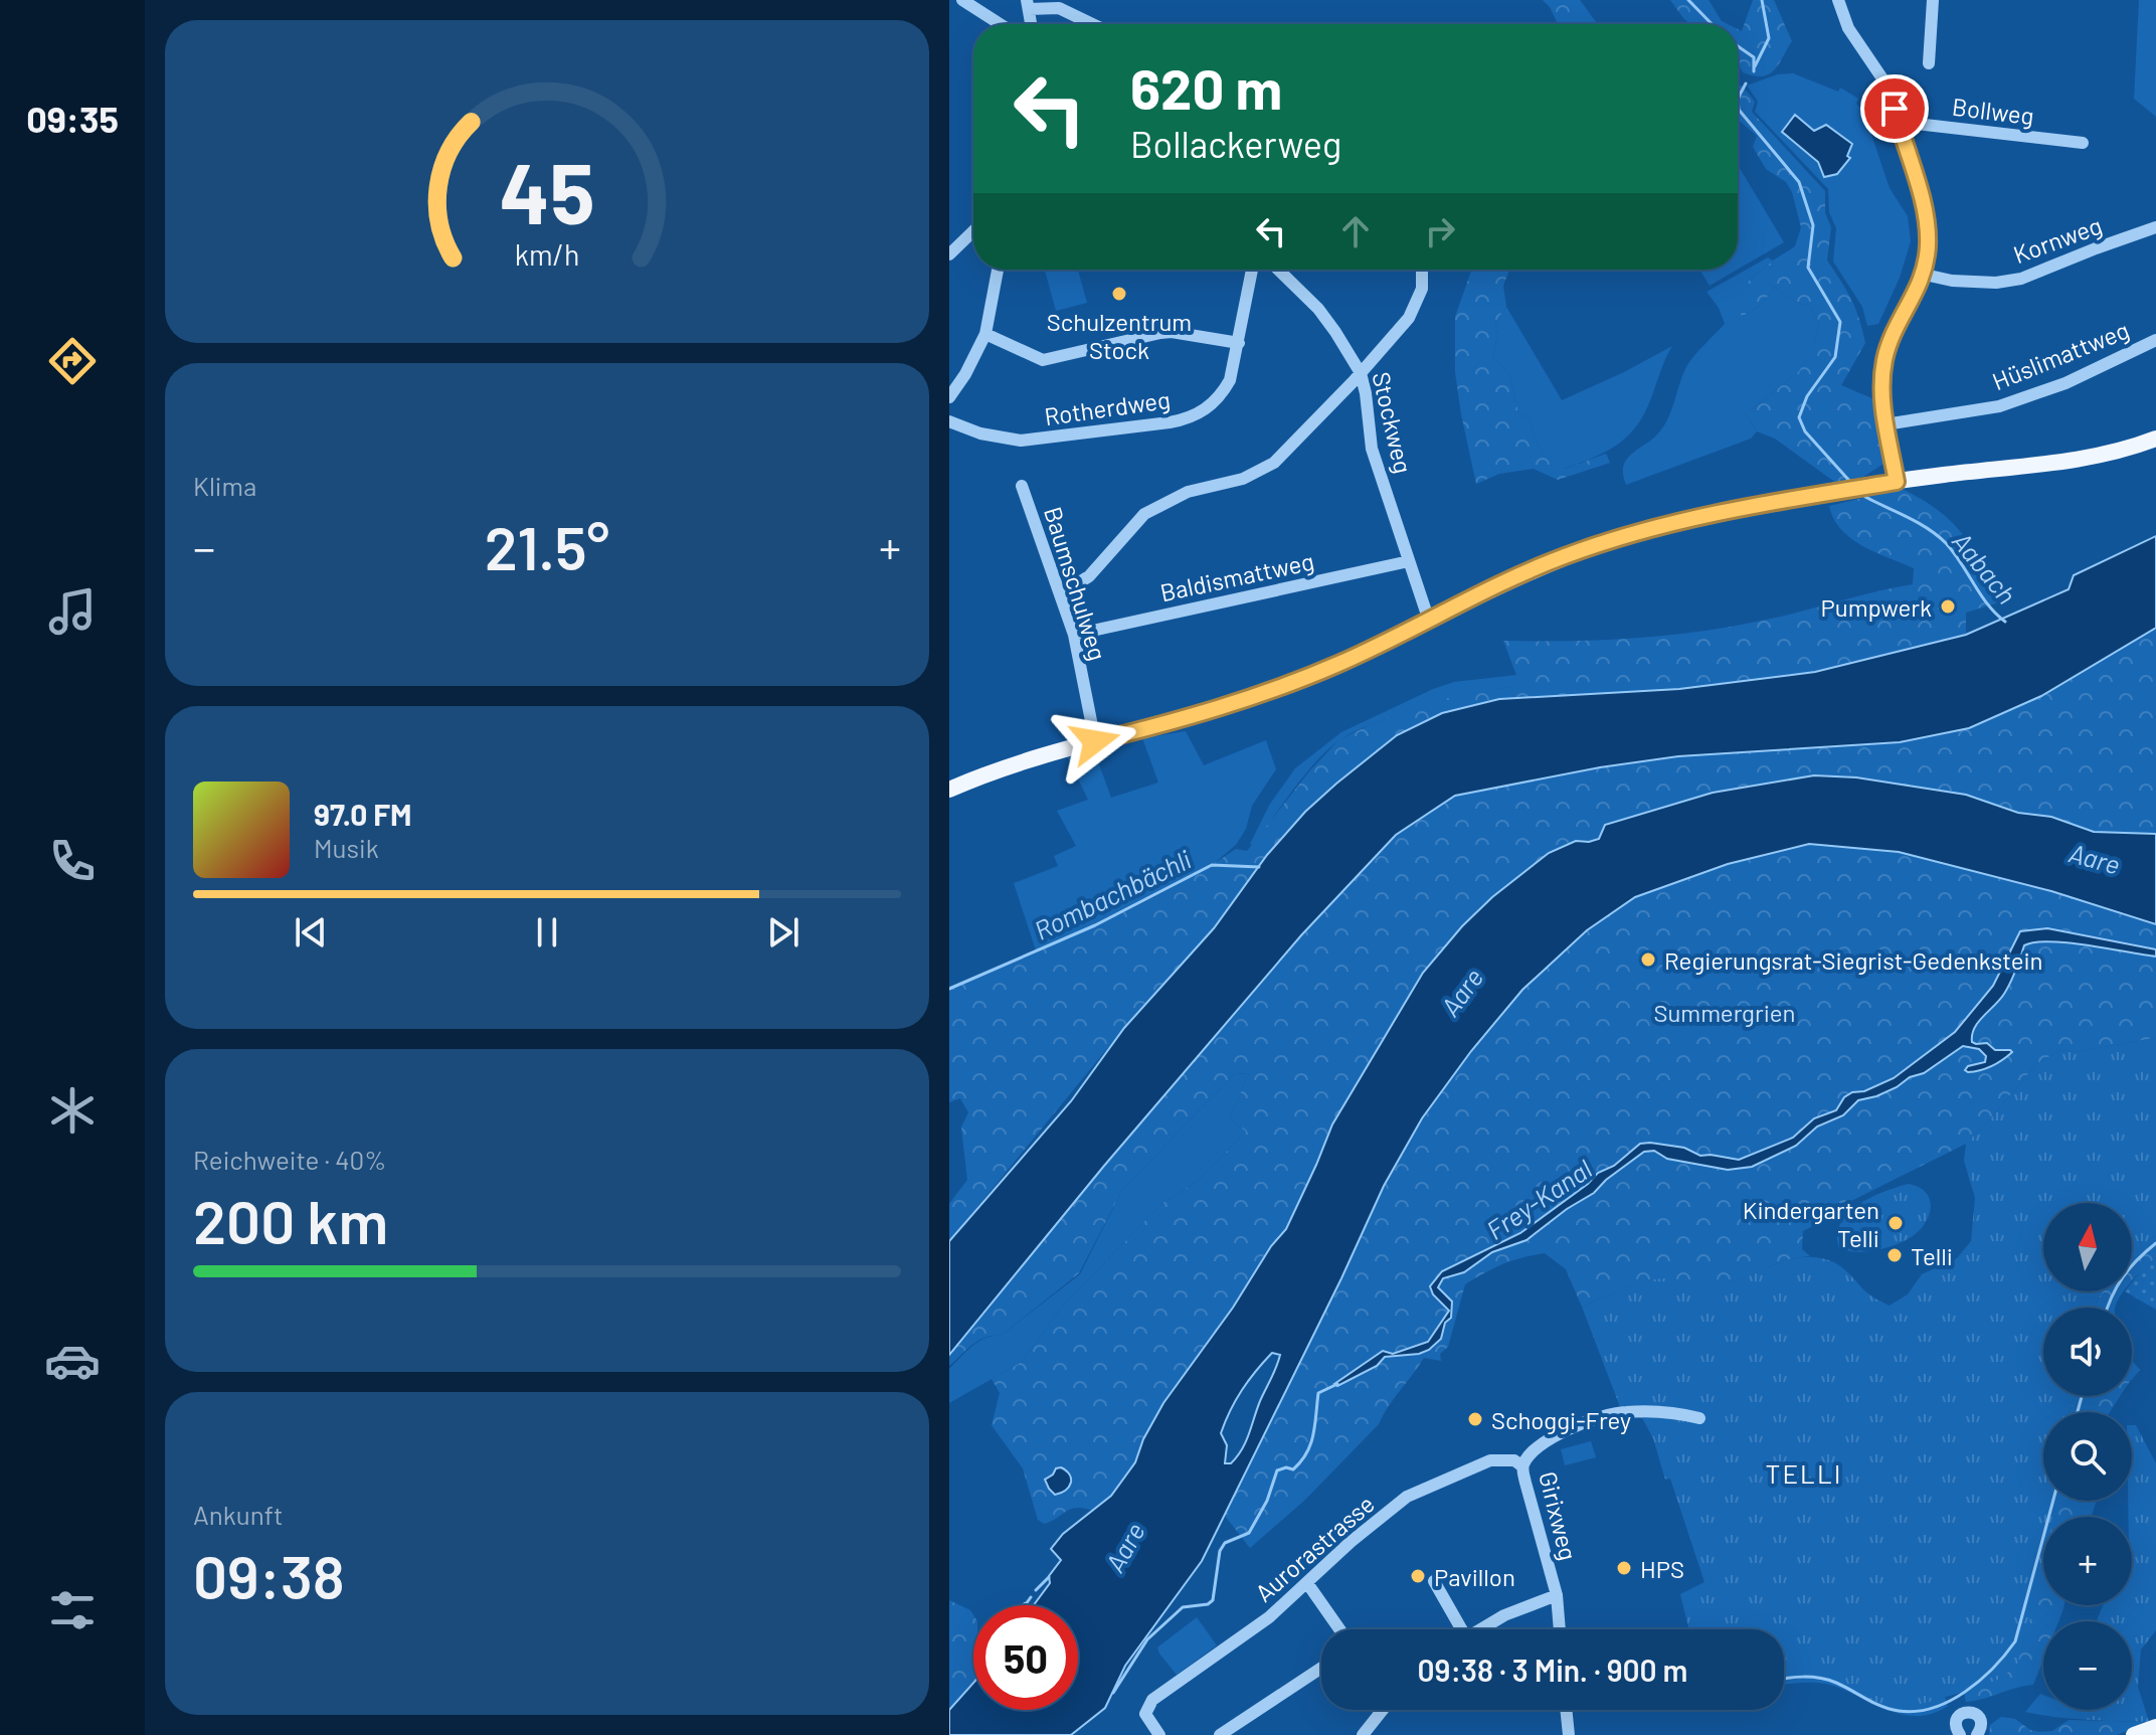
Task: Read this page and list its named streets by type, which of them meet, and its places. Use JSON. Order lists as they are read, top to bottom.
{
  "streets": {
    "street": [
      "Bollweg",
      "Kornweg",
      "Hüslimattweg",
      "Rotherdweg",
      "Stockweg",
      "Baldismattweg",
      "Baumschulweg",
      "Girixweg",
      "Aurorastrasse"
    ]
  },
  "crossings": [
    ["Stockweg", "Baldismattweg"],
    ["Baldismattweg", "Baumschulweg"],
    ["Girixweg", "Aurorastrasse"]
  ],
  "districts": ["TELLI"],
  "water": [
    "Aabach",
    "Aare",
    "Rombachbächli",
    "Frey-Kanal"
  ],
  "parks": ["Summergrien"],
  "places": [
    "Schulzentrum Stock",
    "Pumpwerk",
    "Regierungsrat-Siegrist-Gedenkstein",
    "Kindergarten Telli",
    "Telli",
    "Schoggi-Frey",
    "HPS",
    "Pavillon"
  ],
  "north": "top",
  "page": {
    "tabs": "09:35",
    "turn": ["620 m", "Bollackerweg"],
    "tile": [
      "Klima",
      ["Reichweite · 40%", "200 km"],
      ["Ankunft", "09:38"]
    ],
    "heat": ["−", "21.5°", "+"],
    "song": ["97.0 FM", "Musik"],
    "map_buttons": ["+", "−"],
    "limit": "50",
    "trip": "09:38 · 3 Min. · 900 m",
    "gauge": ["45", "km/h"]
  }
}
